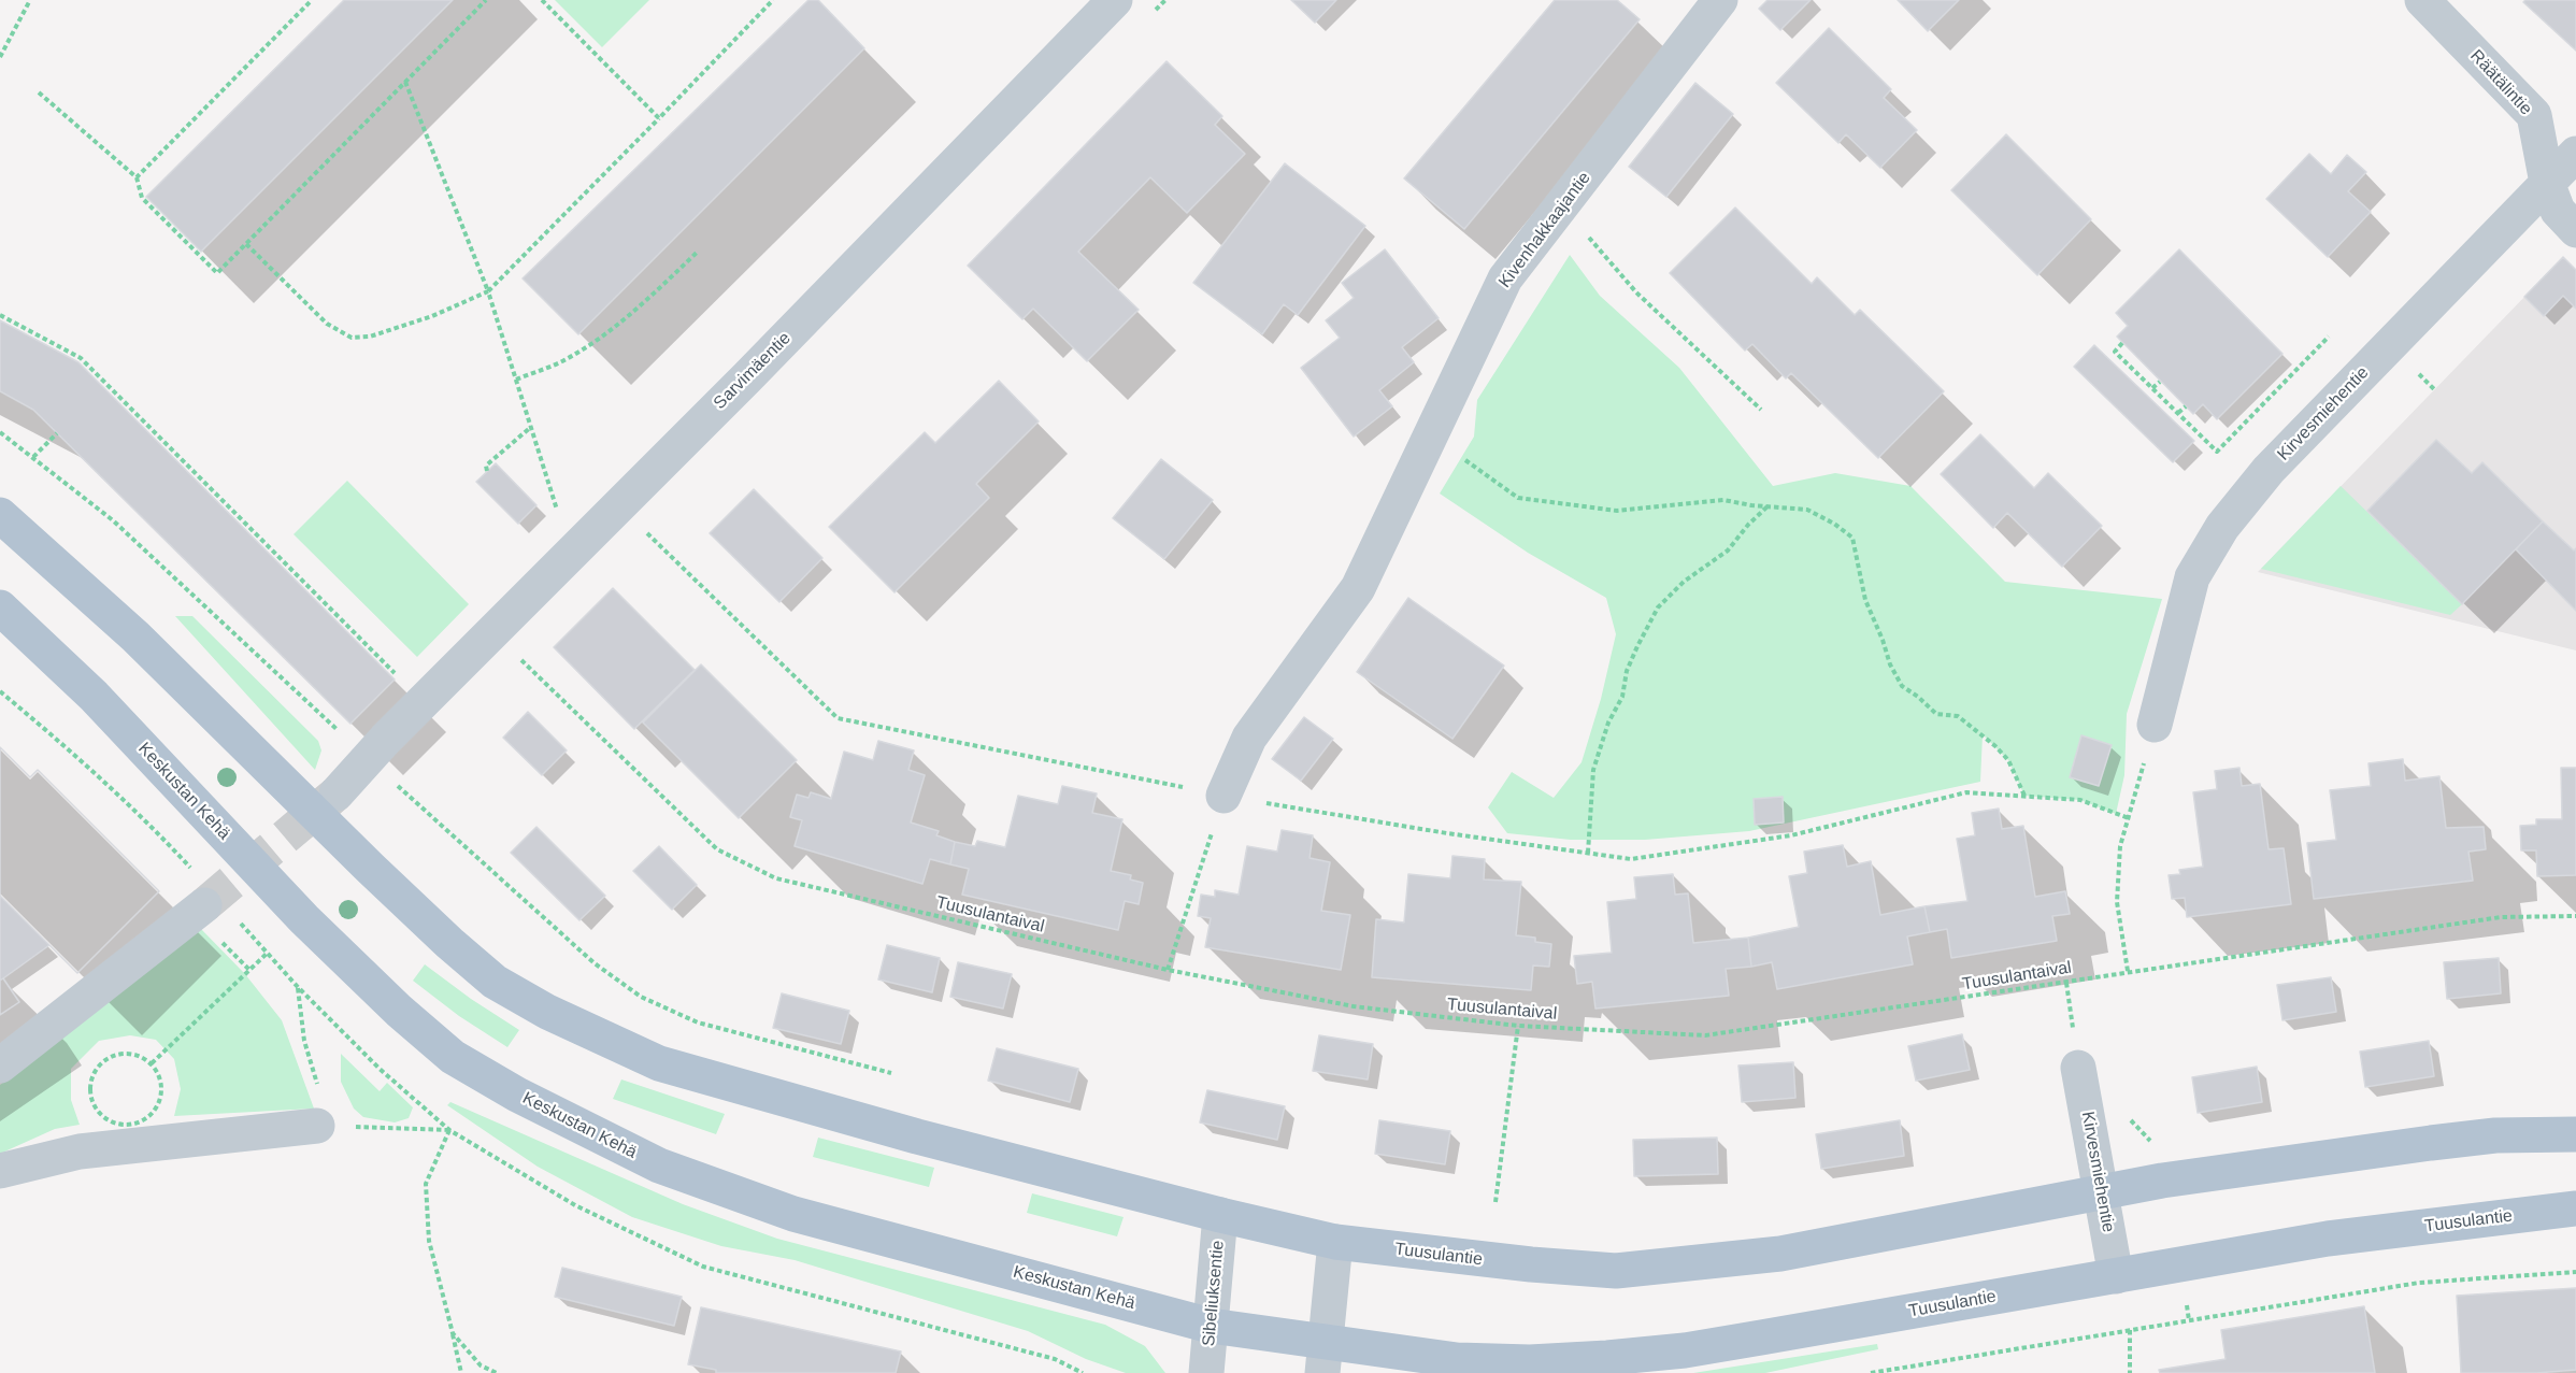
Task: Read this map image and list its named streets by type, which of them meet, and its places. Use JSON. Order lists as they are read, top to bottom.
{
  "streets": {
    "main road": ["Keskustan Kehä", "Tuusulantie"],
    "street": [
      "Räätälintie",
      "Kivenhakkaajantie",
      "Sarvimäentie",
      "Kirvesmiehentie",
      "Sibeliuksentie"
    ],
    "path": ["Tuusulantaival"]
  },
  "crossings": [
    ["Räätälintie", "Kirvesmiehentie"],
    ["Kirvesmiehentie", "Tuusulantie"],
    ["Keskustan Kehä", "Tuusulantie"],
    ["Keskustan Kehä", "Sibeliuksentie"]
  ]
}
